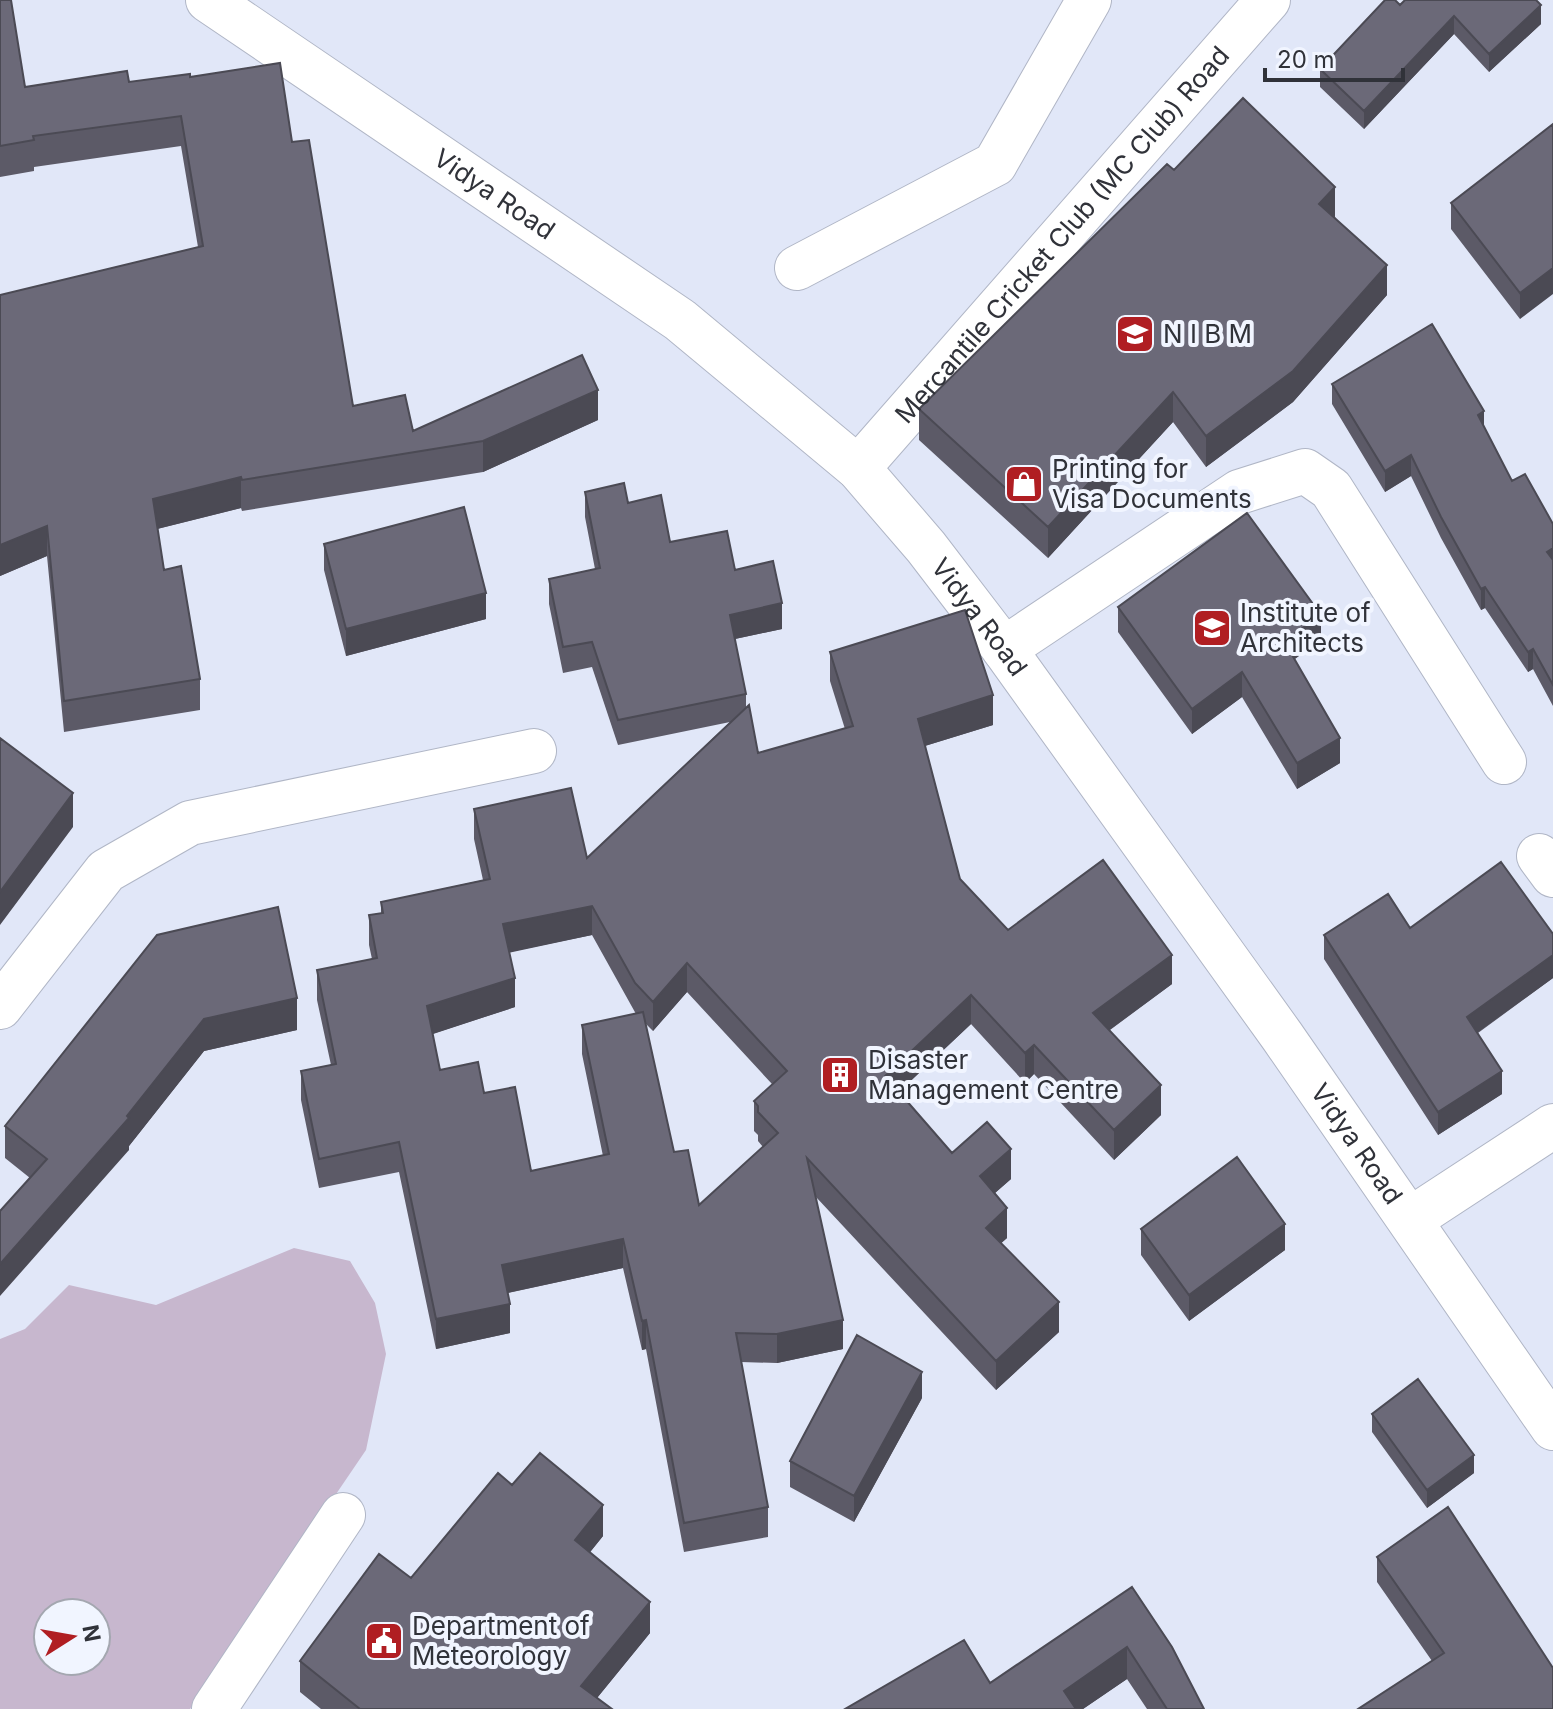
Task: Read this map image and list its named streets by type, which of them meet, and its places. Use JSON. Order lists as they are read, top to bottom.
{
  "streets": {
    "street": ["Vidya Road", "Mercantile Cricket Club (MC Club) Road"]
  },
  "crossings": [
    ["Vidya Road", "Mercantile Cricket Club (MC Club) Road"]
  ],
  "places": {
    "school or university": ["N I B M", "Institute of Architects"],
    "shop": ["Printing for Visa Documents"],
    "building": ["Disaster Management Centre"],
    "public building": ["Department of Meteorology"]
  },
  "scale_bar": "20 m",
  "north": "right"
}
